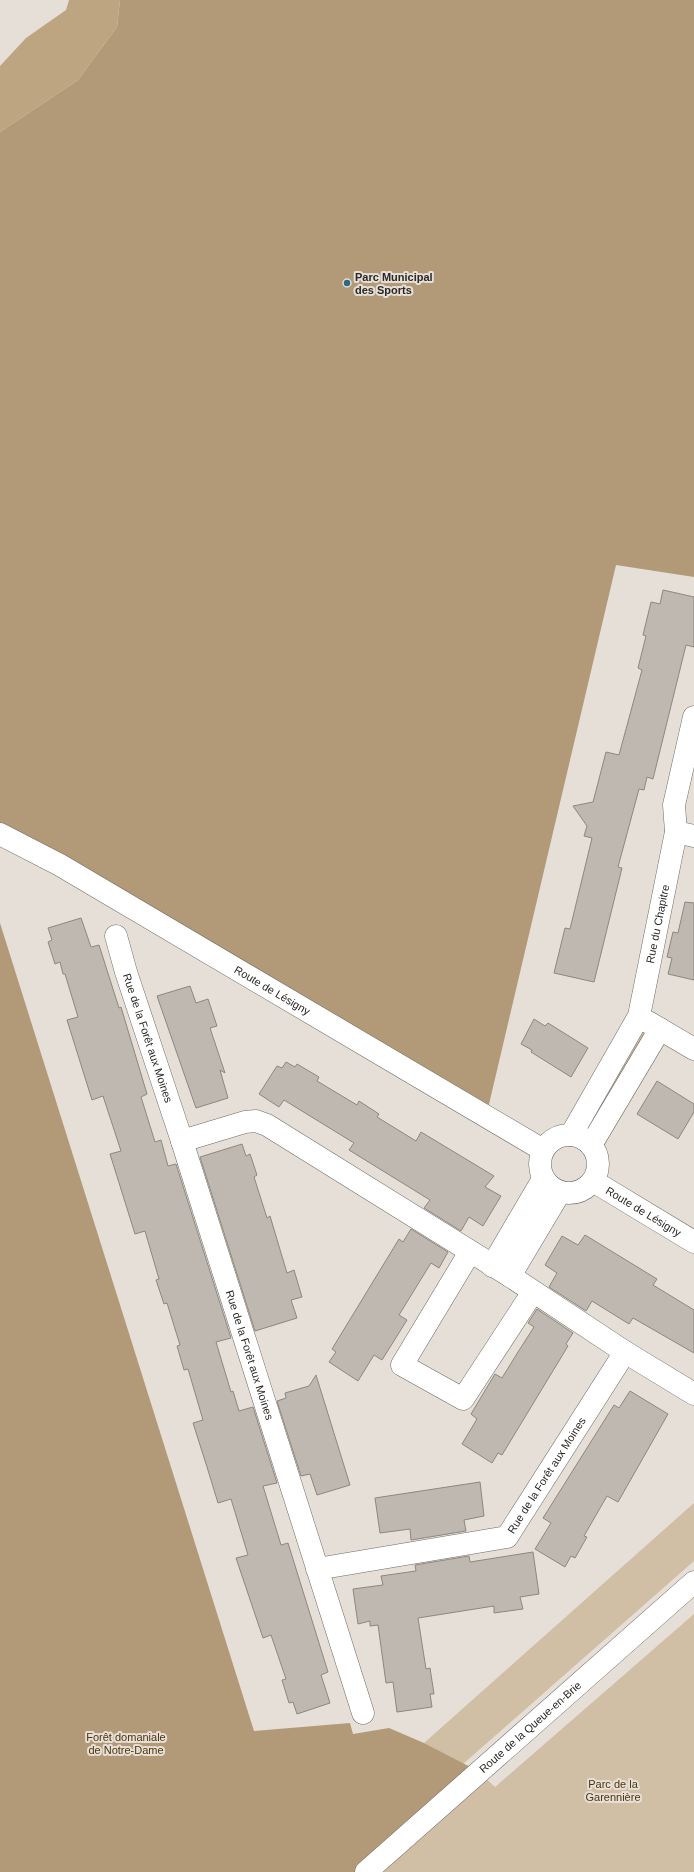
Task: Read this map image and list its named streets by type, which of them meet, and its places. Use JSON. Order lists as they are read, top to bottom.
{
  "streets": {
    "street": [
      "Rue du Chapitre",
      "Route de Lésigny",
      "Rue de la Forêt aux Moines",
      "Route de la Queue-en-Brie"
    ]
  },
  "crossings": [
    ["Rue du Chapitre", "Route de Lésigny"]
  ],
  "parks": ["Forêt domaniale de Notre-Dame", "Parc de la Garennière"],
  "places": ["Parc Municipal des Sports"]
}
